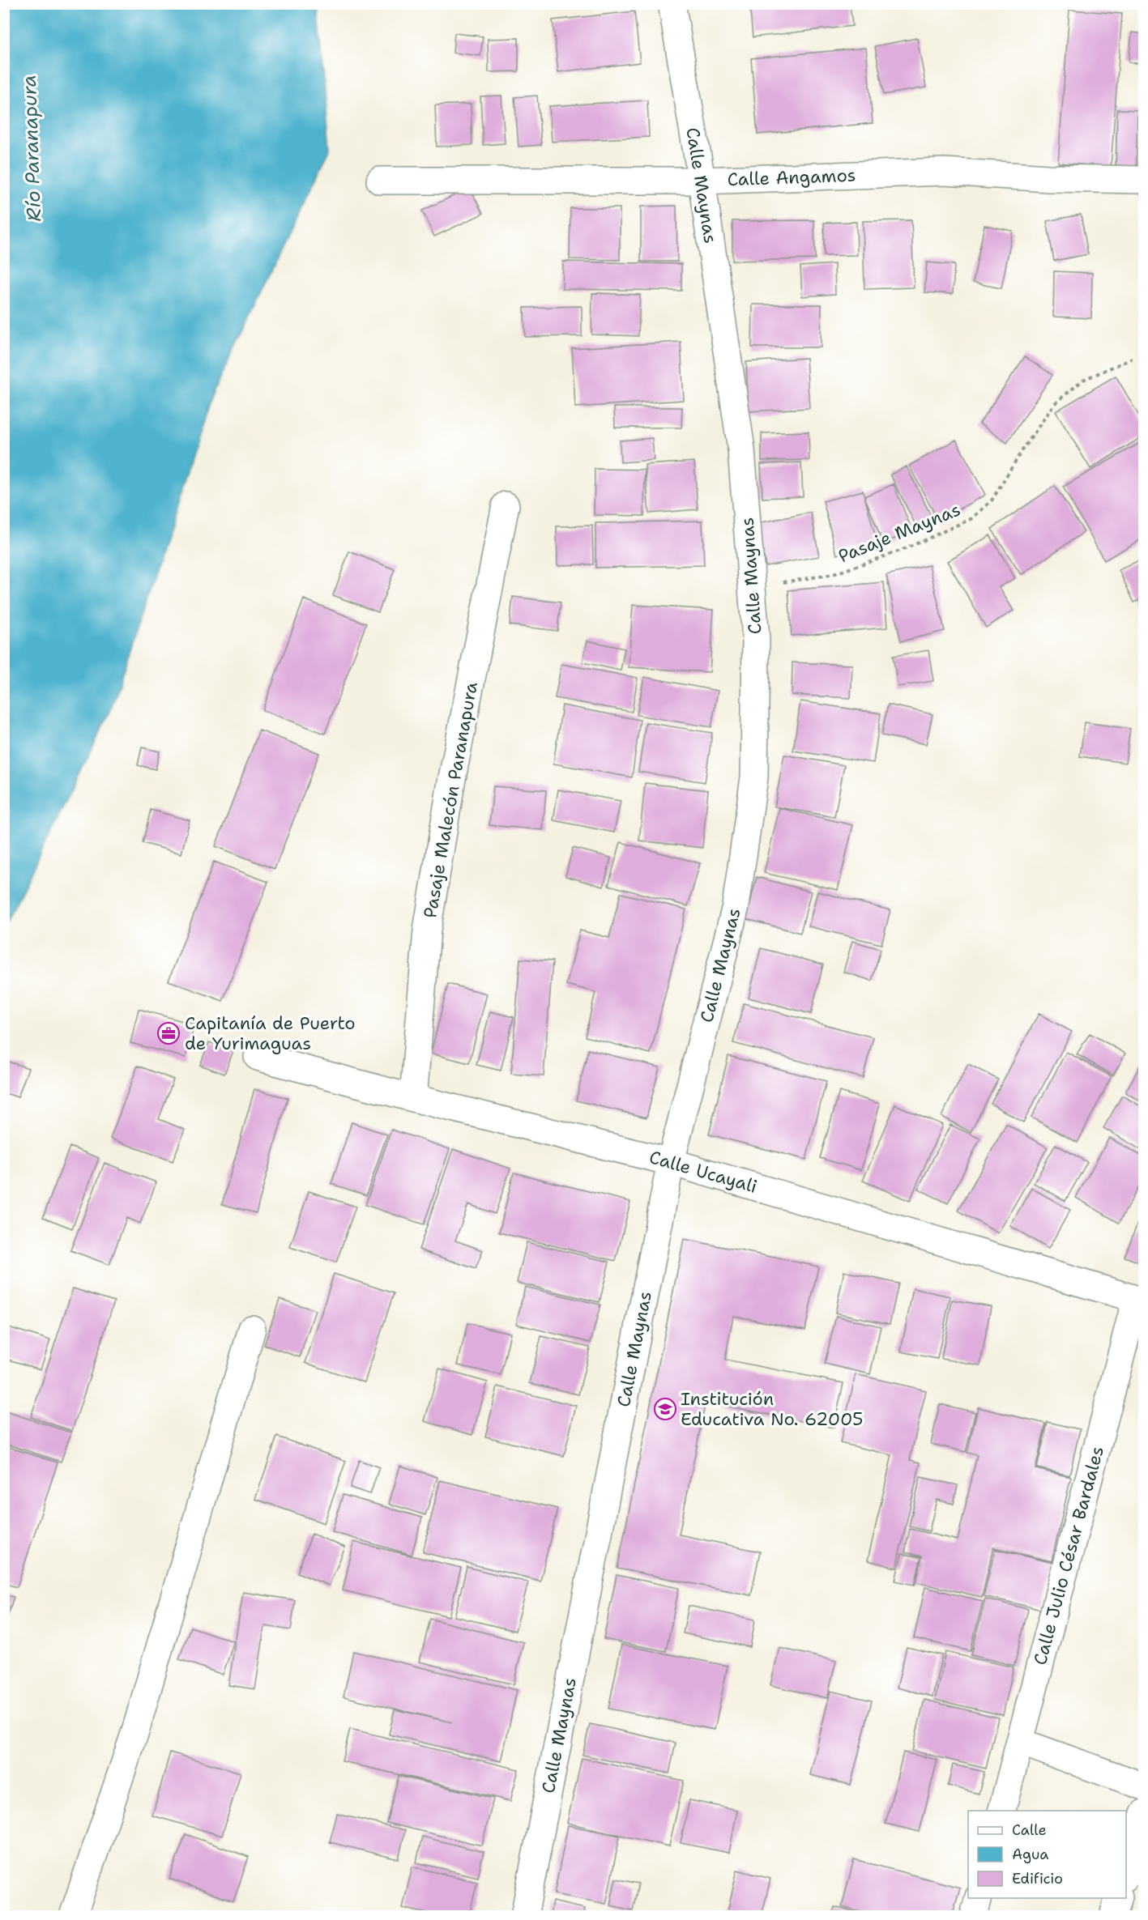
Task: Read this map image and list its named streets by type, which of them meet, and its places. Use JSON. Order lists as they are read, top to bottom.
{
  "streets": {
    "street": [
      "Calle Angamos",
      "Calle Maynas",
      "Pasaje Malecón Paranapura",
      "Calle Ucayali",
      "Calle Julio César Bardales"
    ],
    "path": ["Pasaje Maynas"]
  },
  "crossings": [
    ["Calle Angamos", "Calle Maynas"],
    ["Calle Maynas", "Pasaje Maynas"],
    ["Calle Maynas", "Calle Ucayali"],
    ["Pasaje Malecón Paranapura", "Calle Ucayali"],
    ["Calle Ucayali", "Calle Julio César Bardales"]
  ],
  "water": ["Río Paranapura"],
  "places": {
    "office": ["Capitanía de Puerto de Yurimaguas"],
    "school or university": ["Institución Educativa No. 62005"]
  },
  "legend": ["Calle", "Agua", "Edificio"]
}
